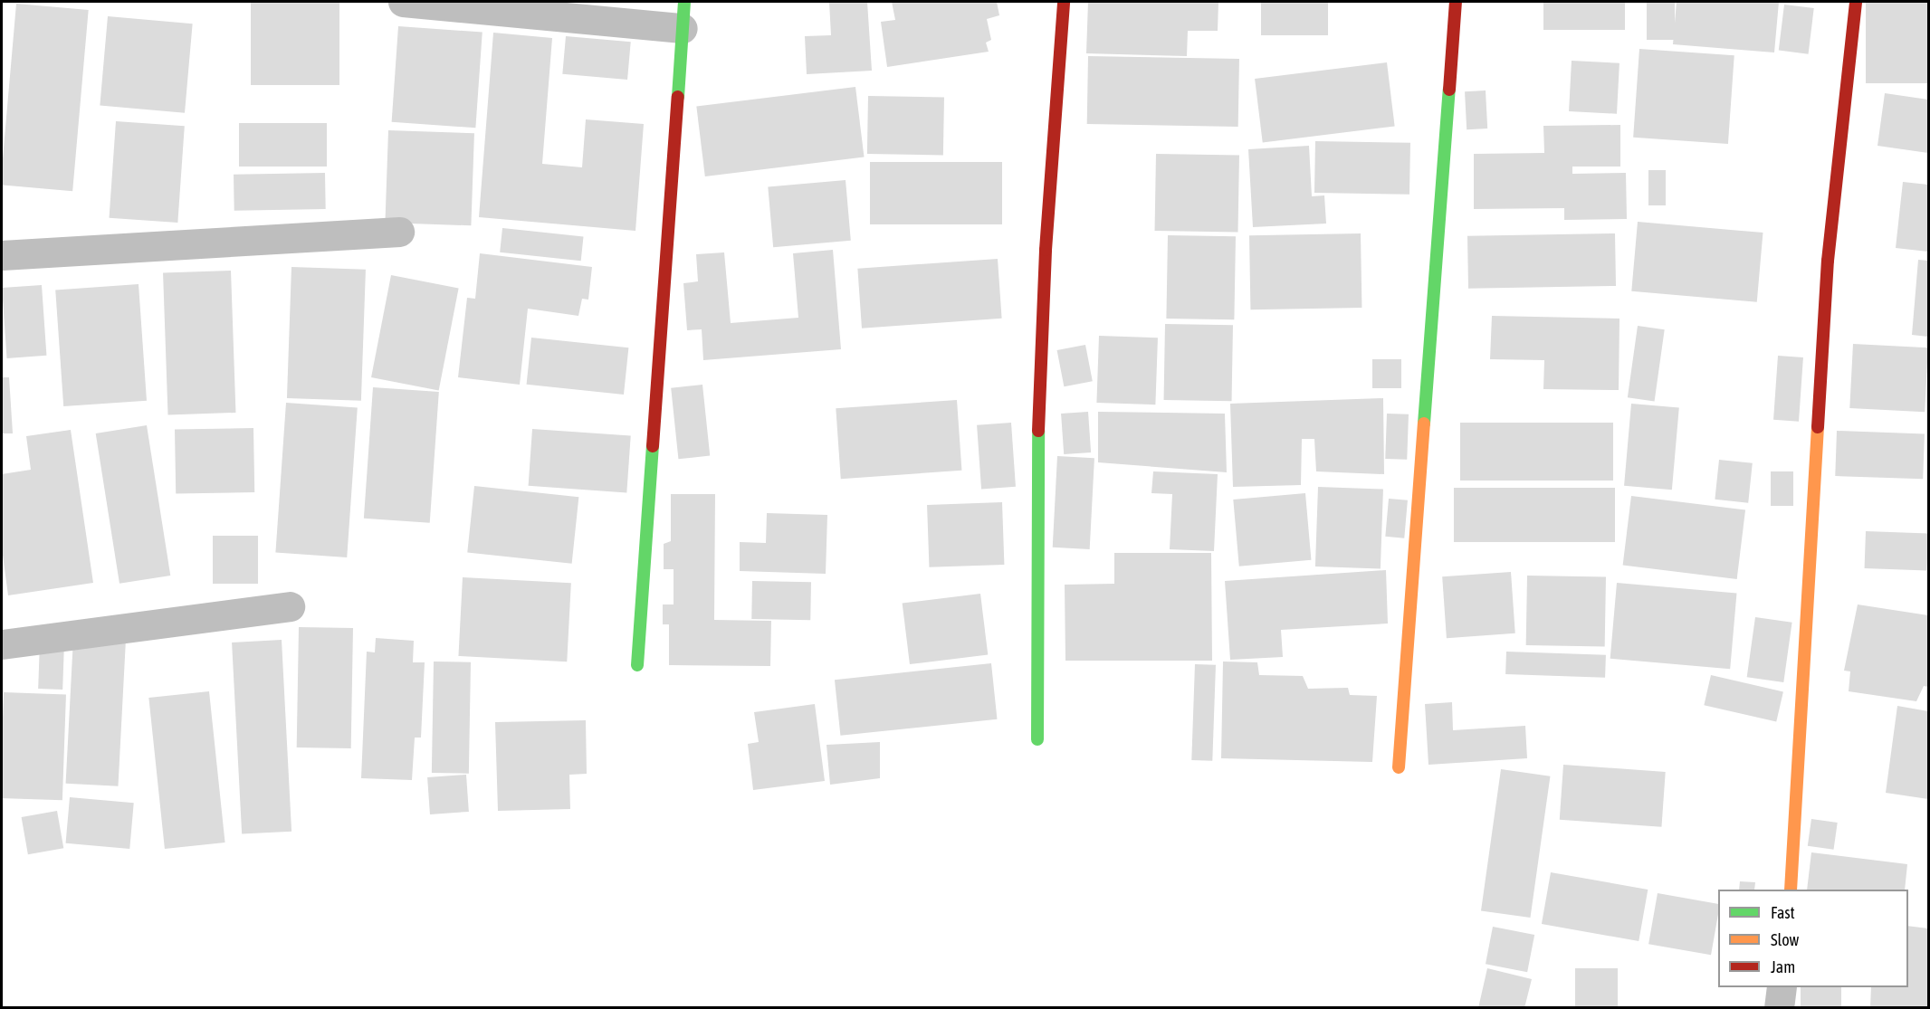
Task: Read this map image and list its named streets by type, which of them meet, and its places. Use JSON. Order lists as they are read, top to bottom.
{
  "legend": ["Fast", "Slow", "Jam"]
}
